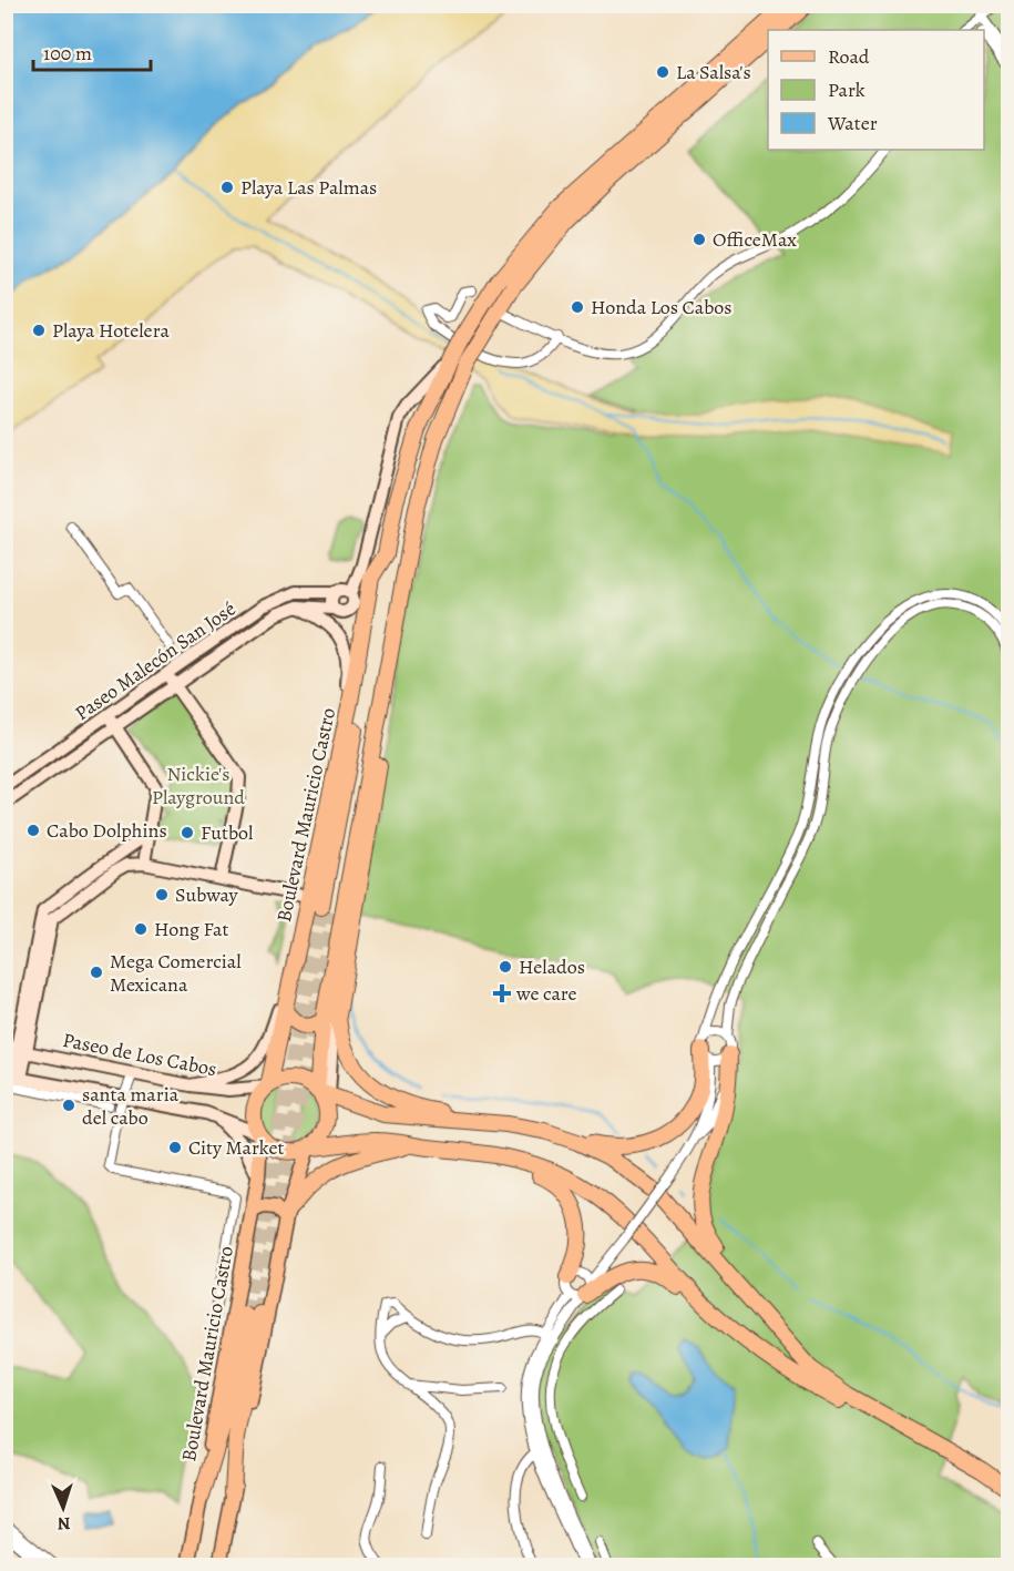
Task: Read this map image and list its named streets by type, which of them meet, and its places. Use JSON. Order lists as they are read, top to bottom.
{
  "streets": {
    "highway": ["Boulevard Mauricio Castro"],
    "street": ["Paseo Malecón San José", "Paseo de Los Cabos"]
  },
  "crossings": [
    ["Boulevard Mauricio Castro", "Paseo de Los Cabos"]
  ],
  "parks": ["Nickie's Playground"],
  "places": {
    "other": [
      "La Salsa's",
      "Playa Las Palmas",
      "OfficeMax",
      "Honda Los Cabos",
      "Playa Hotelera",
      "Cabo Dolphins",
      "Futbol",
      "Subway",
      "Hong Fat",
      "Helados",
      "Mega Comercial Mexicana",
      "santa maria del cabo",
      "City Market"
    ],
    "health": ["we care"]
  },
  "legend": ["Road", "Park", "Water"],
  "scale_bar": "100 m",
  "north": "bottom"
}
